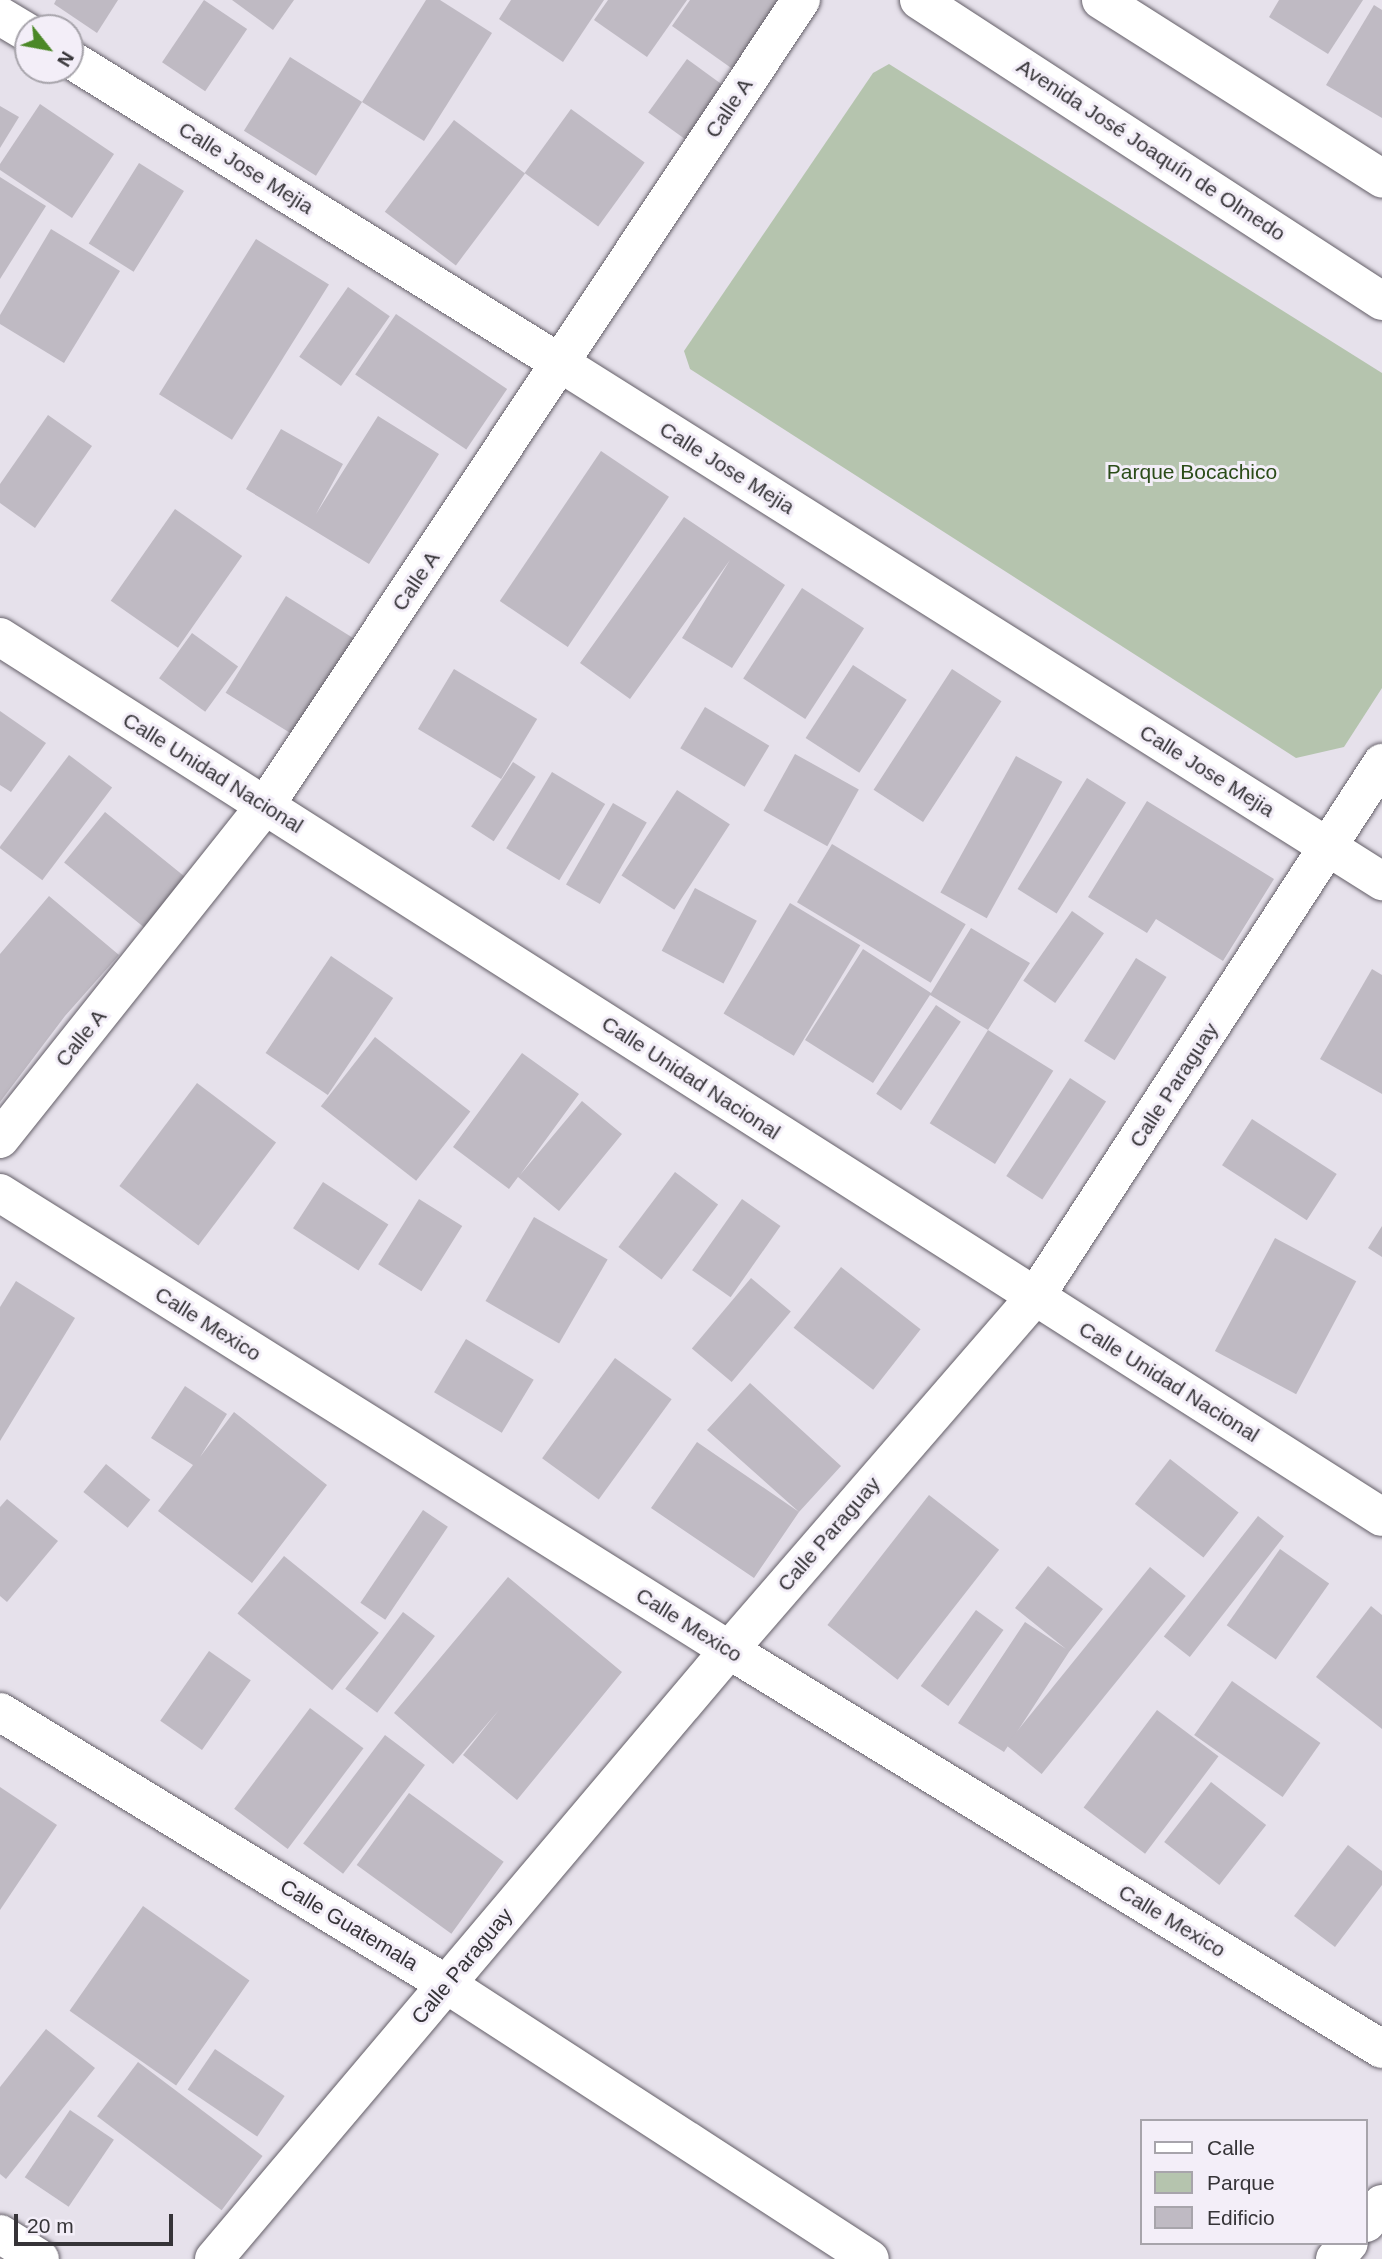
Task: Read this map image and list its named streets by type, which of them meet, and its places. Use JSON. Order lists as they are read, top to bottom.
{
  "streets": {
    "street": [
      "Calle A",
      "Avenida José Joaquín de Olmedo",
      "Calle Jose Mejia",
      "Calle Unidad Nacional",
      "Calle Paraguay",
      "Calle Mexico",
      "Calle Guatemala"
    ]
  },
  "crossings": [
    ["Calle A", "Calle Jose Mejia"],
    ["Calle A", "Calle Unidad Nacional"],
    ["Calle Jose Mejia", "Calle Paraguay"],
    ["Calle Unidad Nacional", "Calle Paraguay"],
    ["Calle Paraguay", "Calle Mexico"],
    ["Calle Paraguay", "Calle Guatemala"]
  ],
  "parks": ["Parque Bocachico"],
  "legend": ["Calle", "Parque", "Edificio"],
  "scale_bar": "20 m",
  "north": "bottom right"
}
